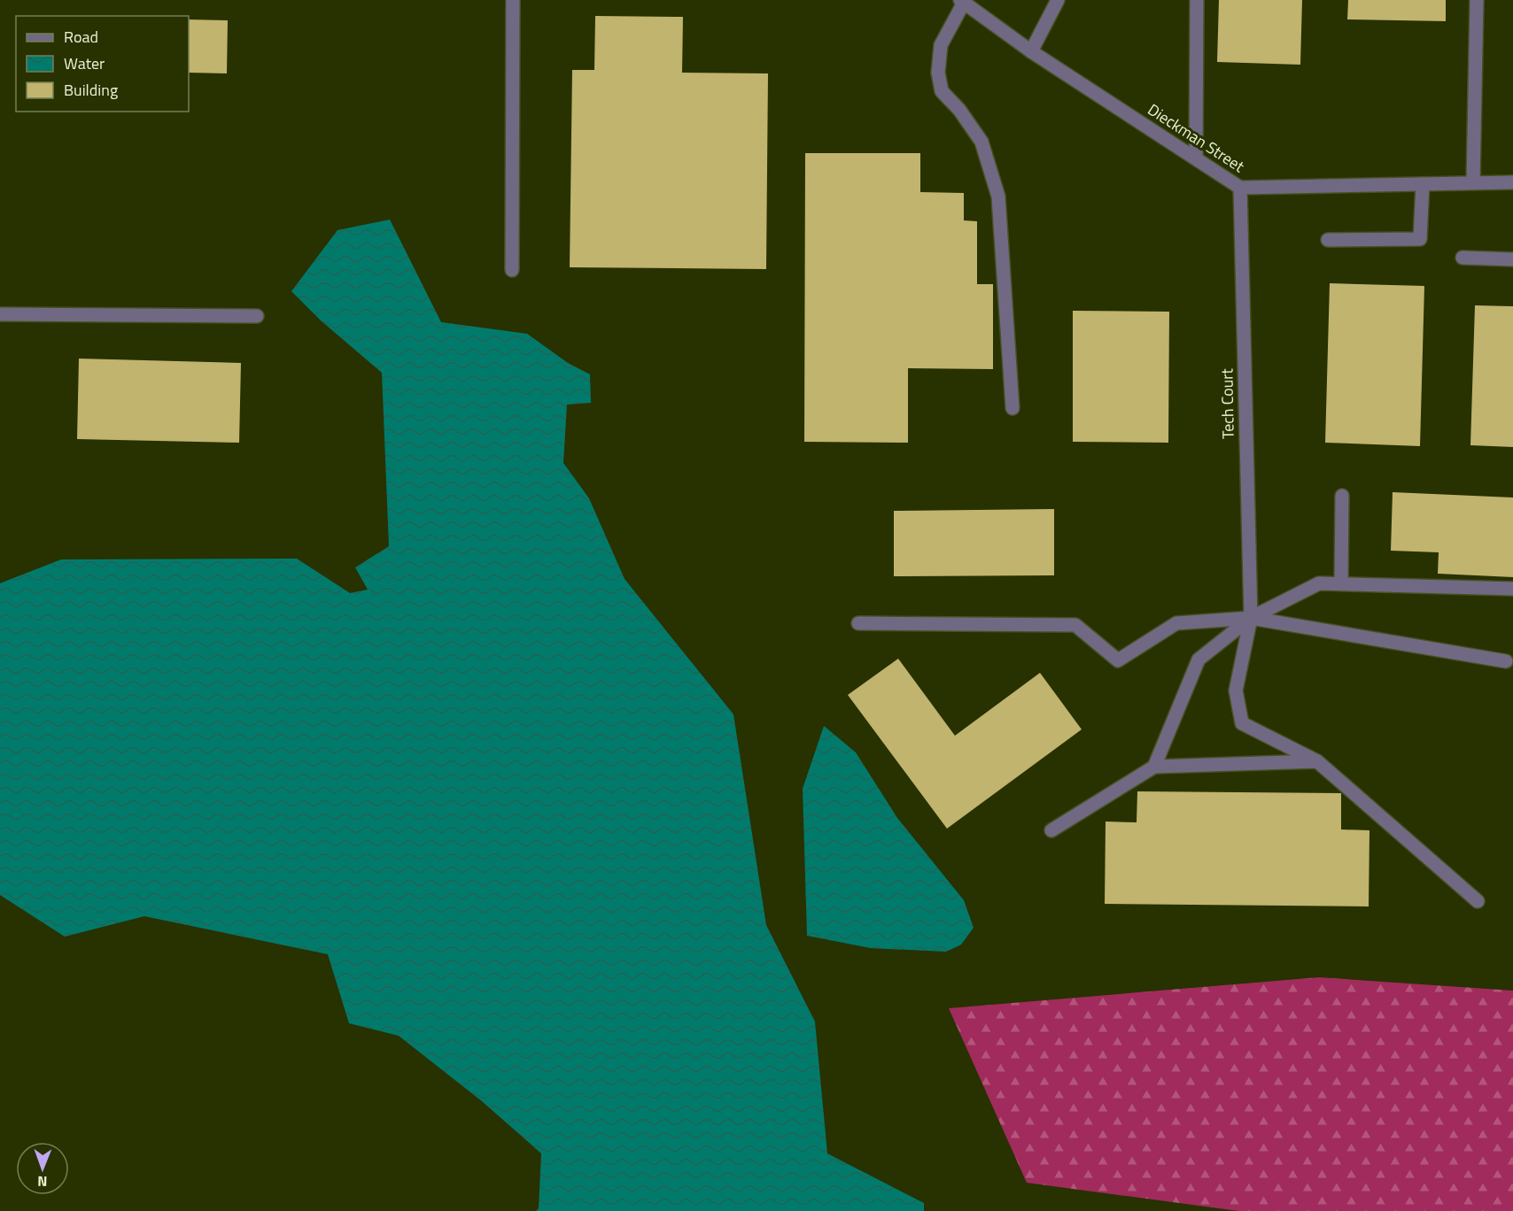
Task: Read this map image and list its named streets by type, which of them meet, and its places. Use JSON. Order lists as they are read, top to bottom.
{
  "streets": {
    "street": ["Dieckman Street", "Tech Court"]
  },
  "crossings": [
    ["Dieckman Street", "Tech Court"]
  ],
  "legend": ["Road", "Water", "Building"],
  "north": "bottom"
}
